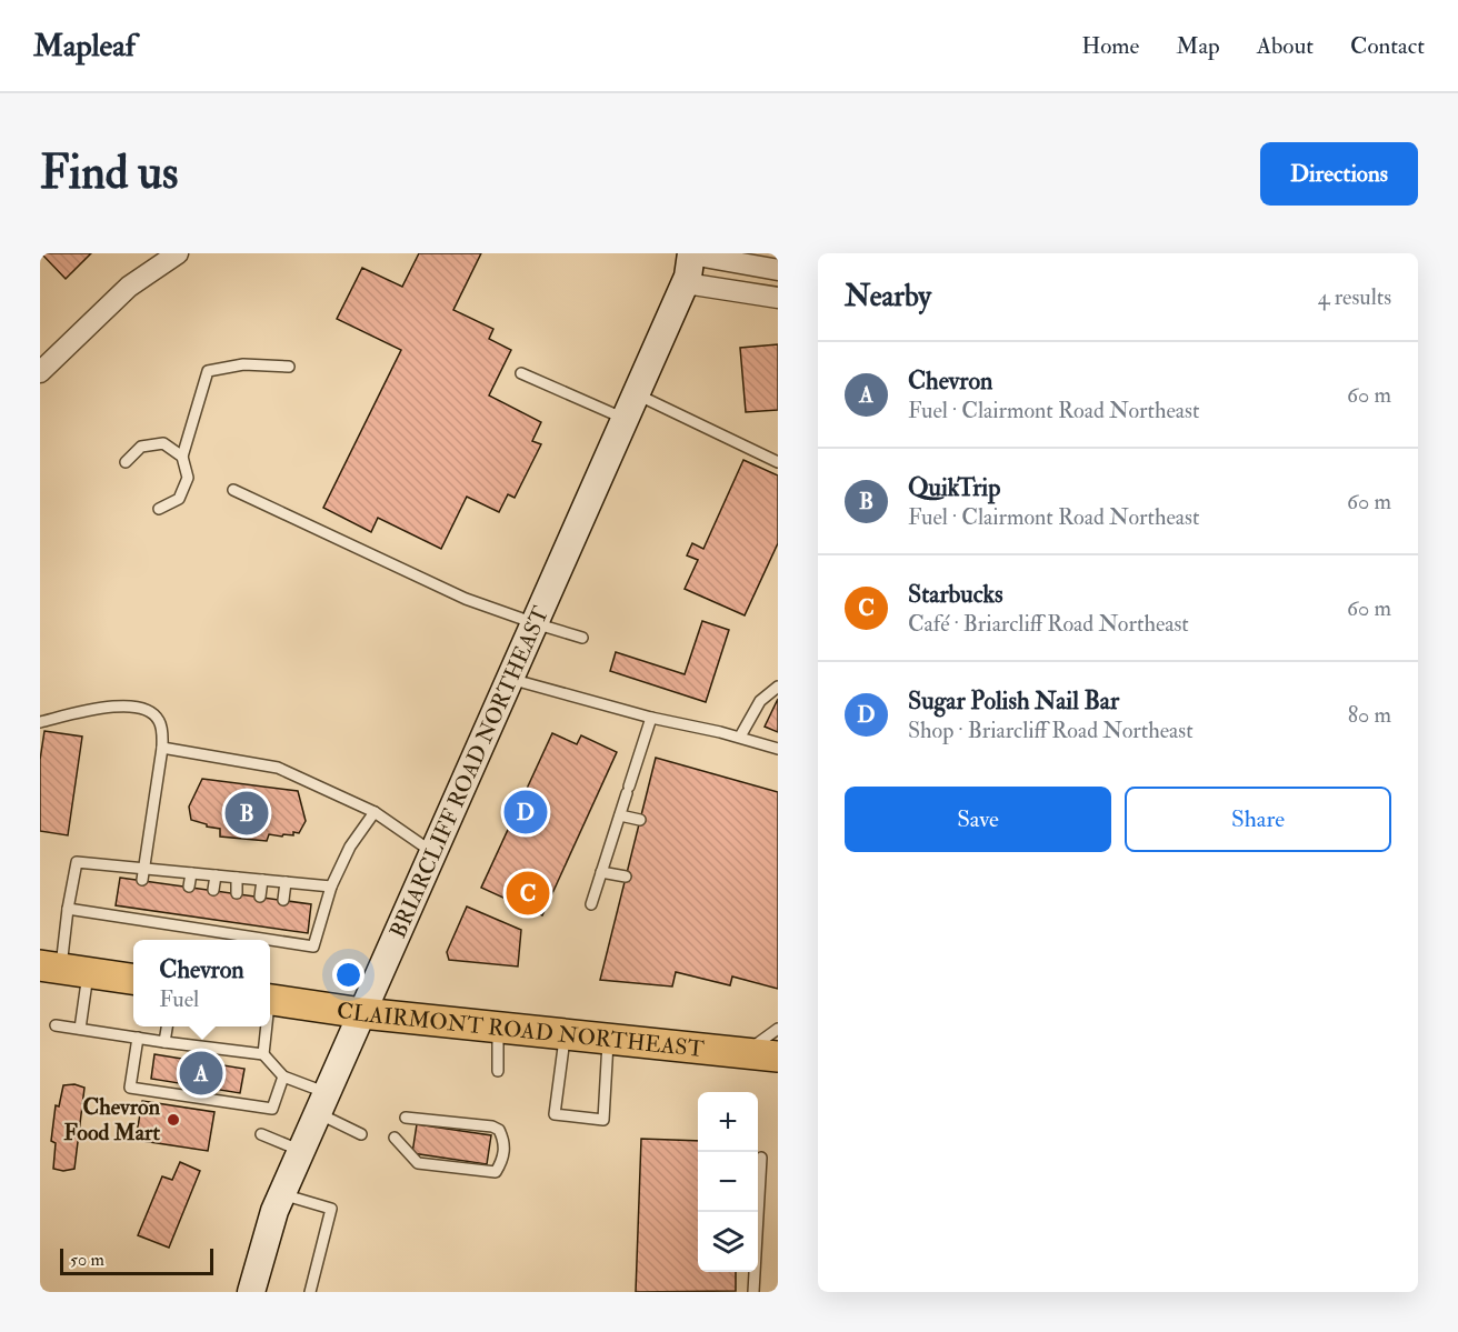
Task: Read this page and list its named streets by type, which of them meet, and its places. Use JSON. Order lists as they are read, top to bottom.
{
  "streets": {
    "main road": ["BRIARCLIFF ROAD NORTHEAST", "CLAIRMONT ROAD NORTHEAST"]
  },
  "crossings": [
    ["BRIARCLIFF ROAD NORTHEAST", "CLAIRMONT ROAD NORTHEAST"]
  ],
  "places": ["Chevron Food Mart"],
  "scale_bar": "50 m",
  "page": {
    "header": "Mapleaf",
    "nav": [
      "Home",
      "Map",
      "About",
      "Contact"
    ],
    "buttons": [
      "Directions",
      ["Save", "Share"]
    ],
    "title": "Find us",
    "heading": ["Nearby", "4 results"],
    "list": [
      {
        "mark": "A",
        "name": "Chevron",
        "note": "Fuel · Clairmont Road Northeast",
        "value": "60 m"
      },
      {
        "mark": "B",
        "name": "QuikTrip",
        "note": "Fuel · Clairmont Road Northeast",
        "value": "60 m"
      },
      {
        "mark": "C",
        "name": "Starbucks",
        "note": "Café · Briarcliff Road Northeast",
        "value": "60 m"
      },
      {
        "mark": "D",
        "name": "Sugar Polish Nail Bar",
        "note": "Shop · Briarcliff Road Northeast",
        "value": "80 m"
      }
    ],
    "pins": [
      "D",
      "B",
      "C",
      "A"
    ],
    "popup": ["Chevron", "Fuel"],
    "map_buttons": ["+", "−"],
    "scale": "50 m"
  }
}
